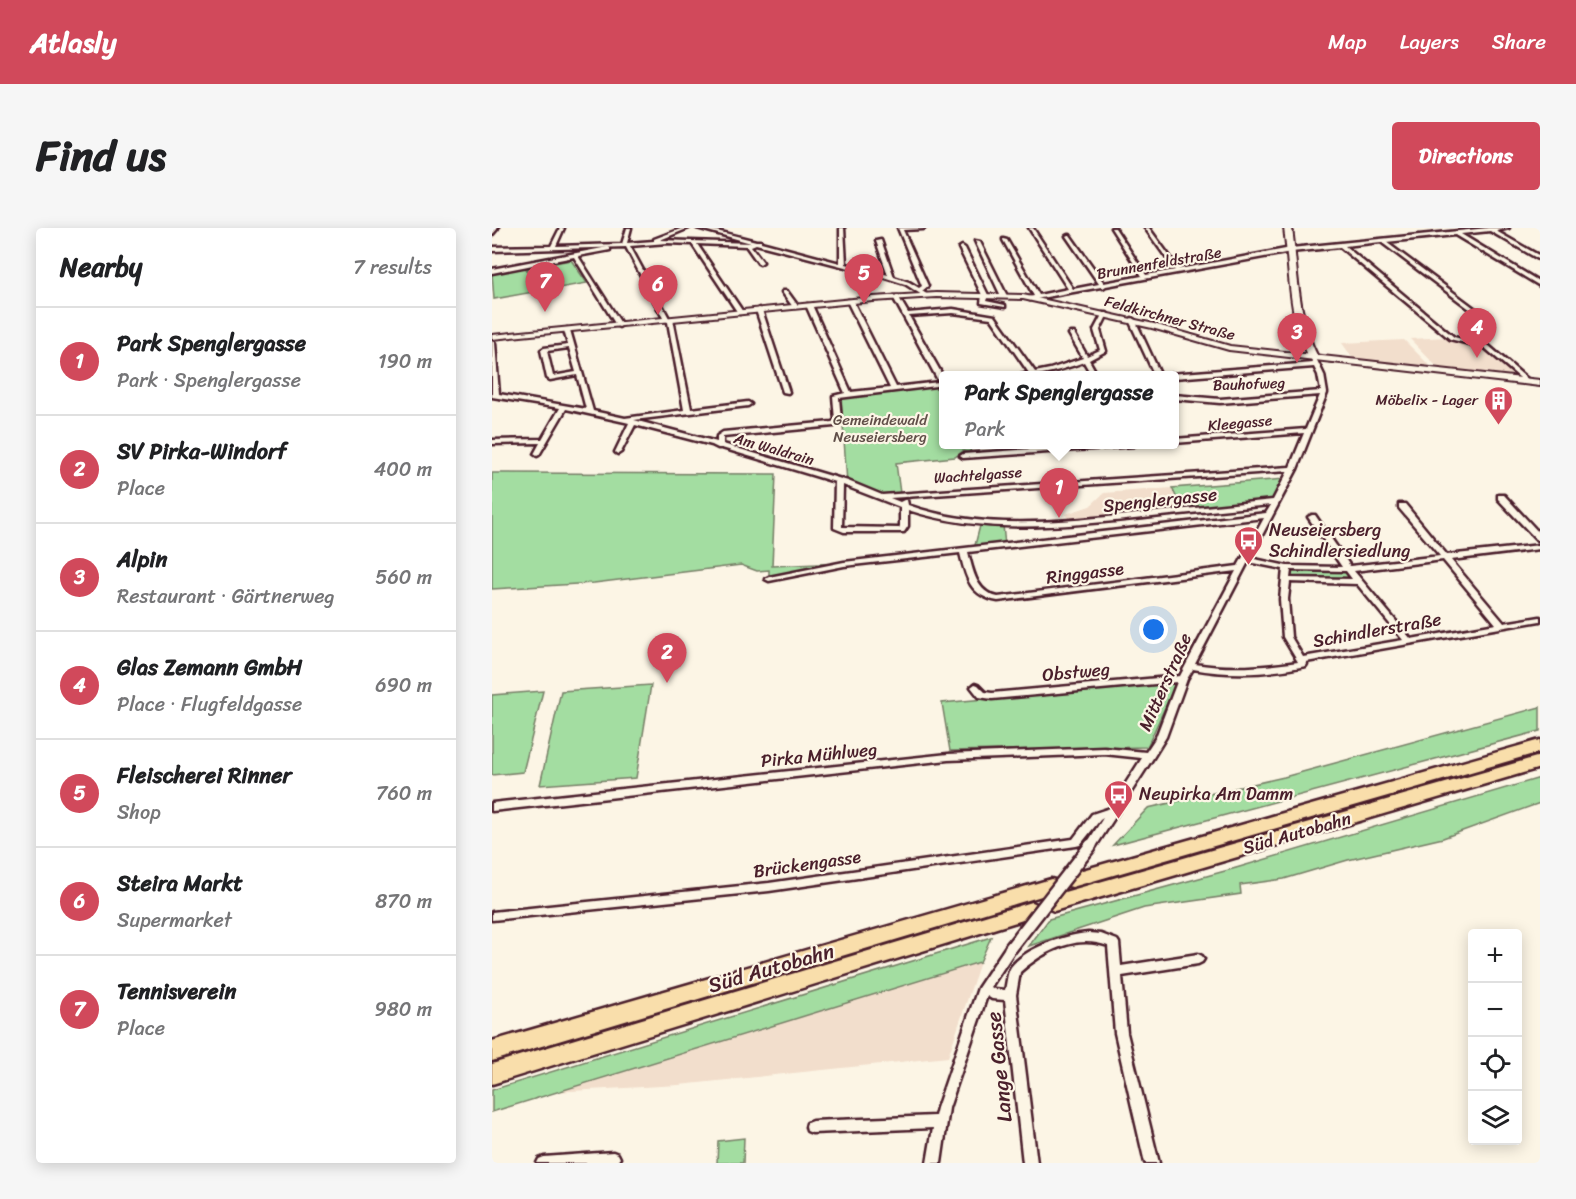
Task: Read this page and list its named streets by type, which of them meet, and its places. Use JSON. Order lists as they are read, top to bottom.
{
  "streets": {
    "highway": ["Süd Autobahn"],
    "street": [
      "Brunnenfeldstraße",
      "Feldkirchner Straße",
      "Bauhofweg",
      "Kleegasse",
      "Am Waldrain",
      "Wachtelgasse",
      "Spenglergasse",
      "Ringgasse",
      "Schindlerstraße",
      "Obstweg",
      "Mitterstraße",
      "Pirka Mühlweg",
      "Brückengasse",
      "Lange Gasse"
    ]
  },
  "crossings": [
    ["Brunnenfeldstraße", "Feldkirchner Straße"],
    ["Bauhofweg", "Mitterstraße"],
    ["Kleegasse", "Mitterstraße"],
    ["Am Waldrain", "Wachtelgasse"],
    ["Am Waldrain", "Spenglergasse"],
    ["Wachtelgasse", "Mitterstraße"],
    ["Spenglergasse", "Mitterstraße"],
    ["Ringgasse", "Mitterstraße"],
    ["Schindlerstraße", "Mitterstraße"],
    ["Obstweg", "Mitterstraße"],
    ["Mitterstraße", "Pirka Mühlweg"],
    ["Mitterstraße", "Brückengasse"],
    ["Mitterstraße", "Lange Gasse"]
  ],
  "parks": ["Gemeindewald Neuseiersberg"],
  "places": {
    "building": ["Möbelix - Lager"],
    "bus stop": ["Neuseiersberg Schindlersiedlung", "Neupirka Am Damm"]
  },
  "page": {
    "header": "Atlasly",
    "nav": ["Map", "Layers", "Share"],
    "title": "Find us",
    "buttons": "Directions",
    "heading": ["Nearby", "7 results"],
    "pins": [
      "5",
      "7",
      "6",
      "4",
      "3",
      "1",
      "2"
    ],
    "list": [
      {
        "mark": "1",
        "name": "Park Spenglergasse",
        "note": "Park · Spenglergasse",
        "value": "190 m"
      },
      {
        "mark": "2",
        "name": "SV Pirka-Windorf",
        "note": "Place",
        "value": "400 m"
      },
      {
        "mark": "3",
        "name": "Alpin",
        "note": "Restaurant · Gärtnerweg",
        "value": "560 m"
      },
      {
        "mark": "4",
        "name": "Glas Zemann GmbH",
        "note": "Place · Flugfeldgasse",
        "value": "690 m"
      },
      {
        "mark": "5",
        "name": "Fleischerei Rinner",
        "note": "Shop",
        "value": "760 m"
      },
      {
        "mark": "6",
        "name": "Steira Markt",
        "note": "Supermarket",
        "value": "870 m"
      },
      {
        "mark": "7",
        "name": "Tennisverein",
        "note": "Place",
        "value": "980 m"
      }
    ],
    "popup": ["Park Spenglergasse", "Park"],
    "map_buttons": ["+", "−"]
  }
}
